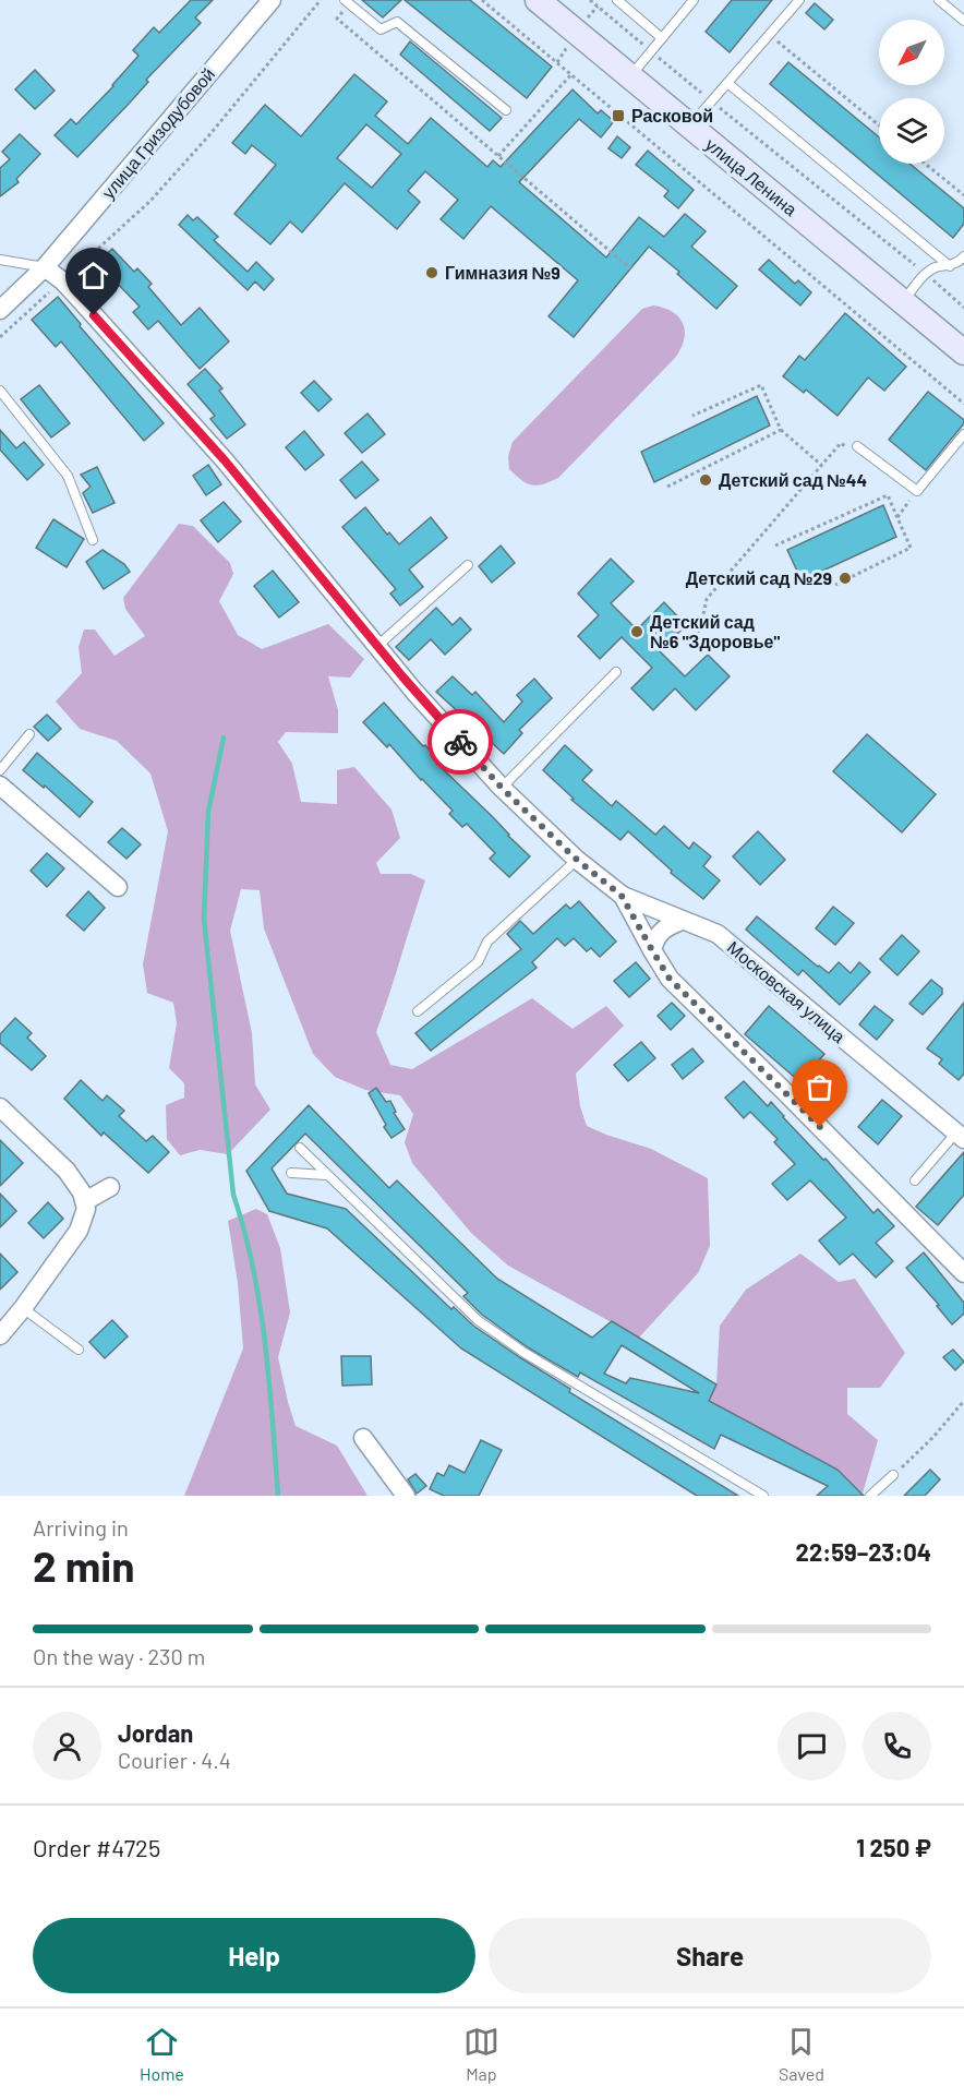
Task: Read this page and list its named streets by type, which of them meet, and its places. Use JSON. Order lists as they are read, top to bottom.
{
  "streets": {
    "main road": ["улица Ленина"],
    "street": ["улица Гризодубовой", "Московская улица"]
  },
  "crossings": [
    ["улица Гризодубовой", "Московская улица"]
  ],
  "places": {
    "transit": ["Расковой"],
    "other": [
      "Гимназия №9",
      "Детский сад №44",
      "Детский сад №29",
      "Детский сад №6 \"Здоровье\""
    ]
  },
  "north": "bottom left",
  "page": {
    "heading": ["2 min", "Arriving in", "22:59–23:04"],
    "panel": [
      "Jordan",
      "Courier · 4.4",
      "Order #4725",
      "1 250 ₽"
    ],
    "bar": "On the way · 230 m",
    "buttons": ["Help", "Share"],
    "tabs": ["Home", "Map", "Saved"]
  }
}
